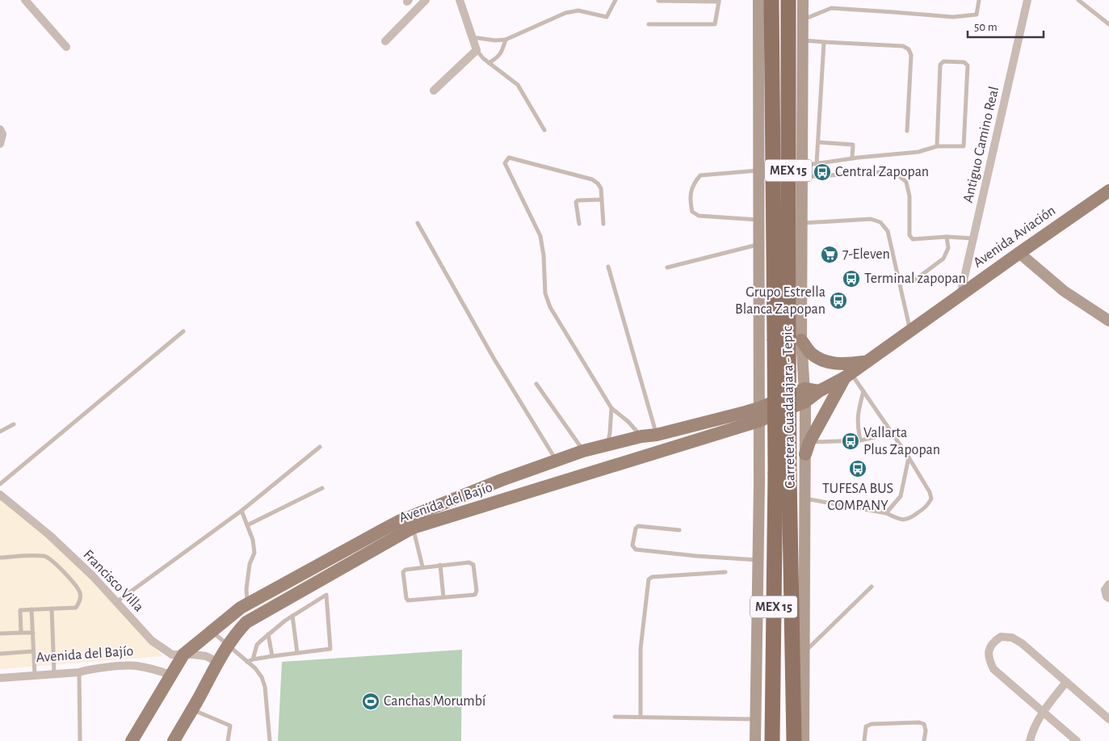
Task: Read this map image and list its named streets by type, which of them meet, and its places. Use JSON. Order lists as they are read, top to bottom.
{
  "streets": {
    "highway": ["MEX 15", "Carretera Guadalajara - Tepic"],
    "main road": ["Avenida Aviación", "Avenida del Bajío"],
    "street": ["Antiguo Camino Real", "Francisco Villa"]
  },
  "crossings": [
    ["Antiguo Camino Real", "Avenida Aviación"],
    ["Avenida Aviación", "Carretera Guadalajara - Tepic"],
    ["Avenida Aviación", "Avenida del Bajío"],
    ["Avenida del Bajío", "Francisco Villa"]
  ],
  "places": {
    "bus stop": [
      "Central Zapopan",
      "Terminal zapopan",
      "Grupo Estrella Blanca Zapopan",
      "Vallarta Plus Zapopan",
      "TUFESA BUS COMPANY"
    ],
    "supermarket": ["7-Eleven"],
    "sports": ["Canchas Morumbí"]
  },
  "scale_bar": "50 m"
}
